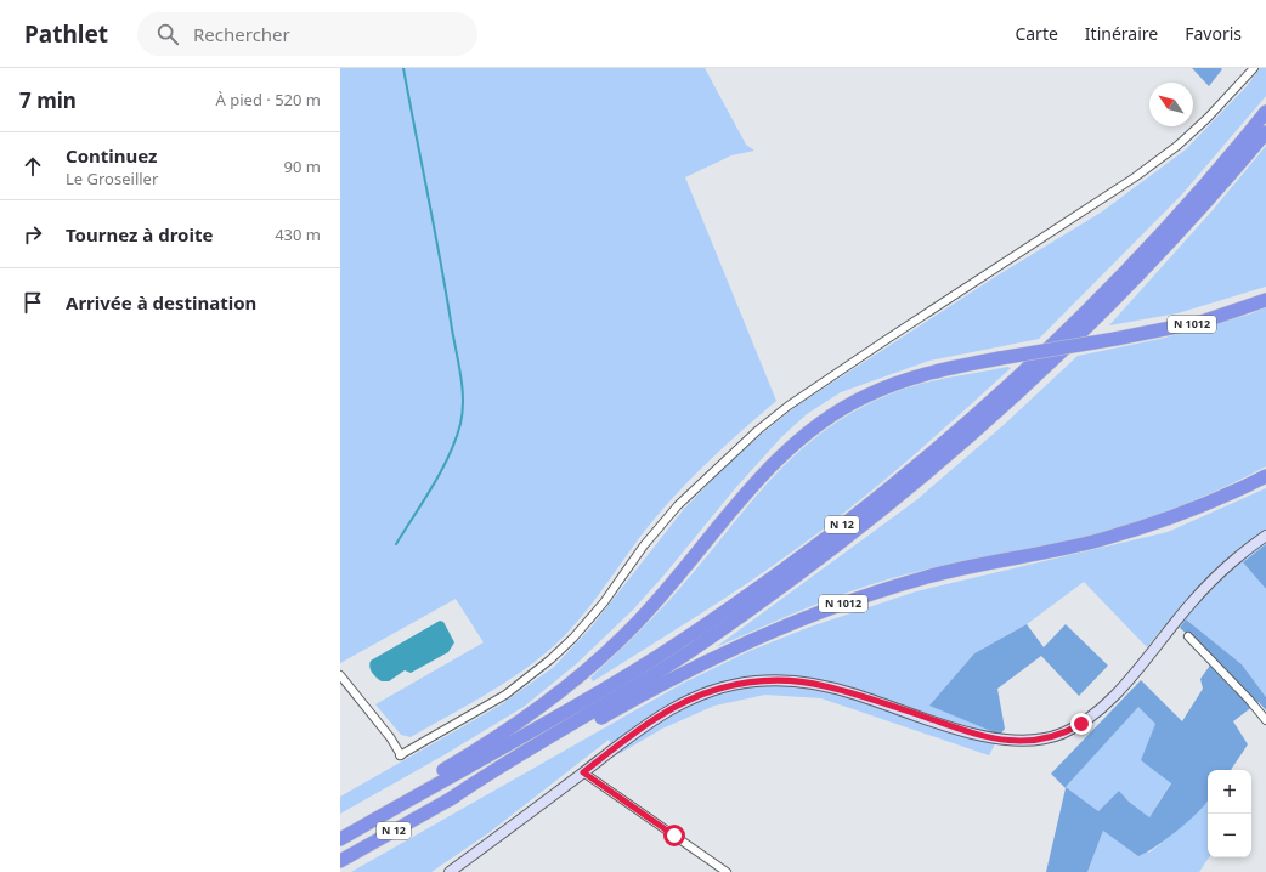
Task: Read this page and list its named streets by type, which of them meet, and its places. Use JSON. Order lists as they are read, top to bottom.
{
  "streets": {
    "highway": ["N 1012", "N 12"]
  },
  "crossings": [
    ["N 1012", "N 12"]
  ],
  "north": "top left",
  "page": {
    "header": "Pathlet",
    "search": "Rechercher",
    "nav": ["Carte", "Itinéraire", "Favoris"],
    "heading": ["7 min", "À pied · 520 m"],
    "list": [
      ["Continuez", "Le Groseiller", "90 m"],
      ["Tournez à droite", "430 m"],
      "Arrivée à destination"
    ],
    "map_buttons": ["+", "−"]
  }
}
